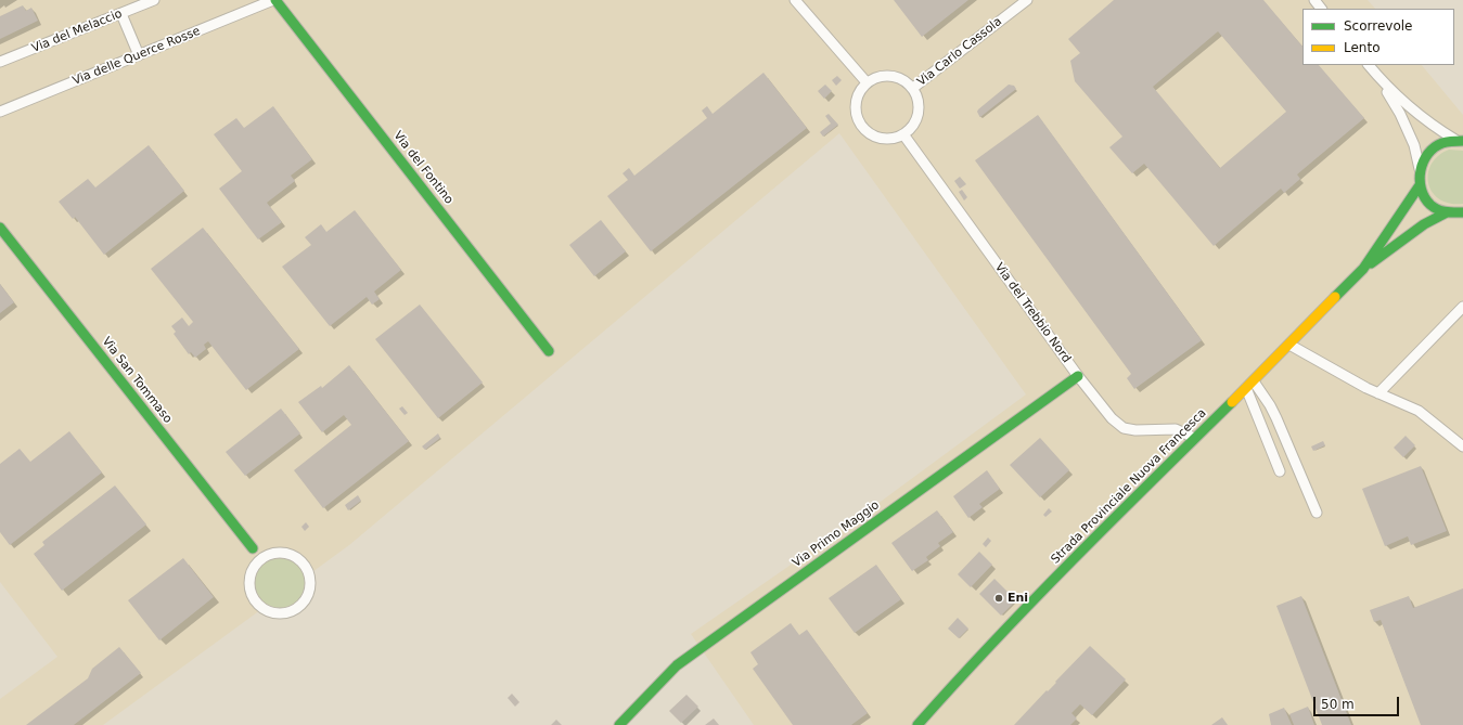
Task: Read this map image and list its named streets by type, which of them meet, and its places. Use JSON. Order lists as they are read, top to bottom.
{
  "streets": {
    "street": [
      "Via del Melaccio",
      "Via Carlo Cassola",
      "Via delle Querce Rosse",
      "Via del Fontino",
      "Via del Trebbio Nord",
      "Via San Tommaso",
      "Strada Provinciale Nuova Francesca",
      "Via Primo Maggio"
    ]
  },
  "crossings": [
    ["Via Carlo Cassola", "Via del Trebbio Nord"],
    ["Via delle Querce Rosse", "Via del Fontino"],
    ["Via del Trebbio Nord", "Strada Provinciale Nuova Francesca"],
    ["Via del Trebbio Nord", "Via Primo Maggio"]
  ],
  "places": ["Eni"],
  "legend": ["Scorrevole", "Lento"],
  "scale_bar": "50 m"
}
